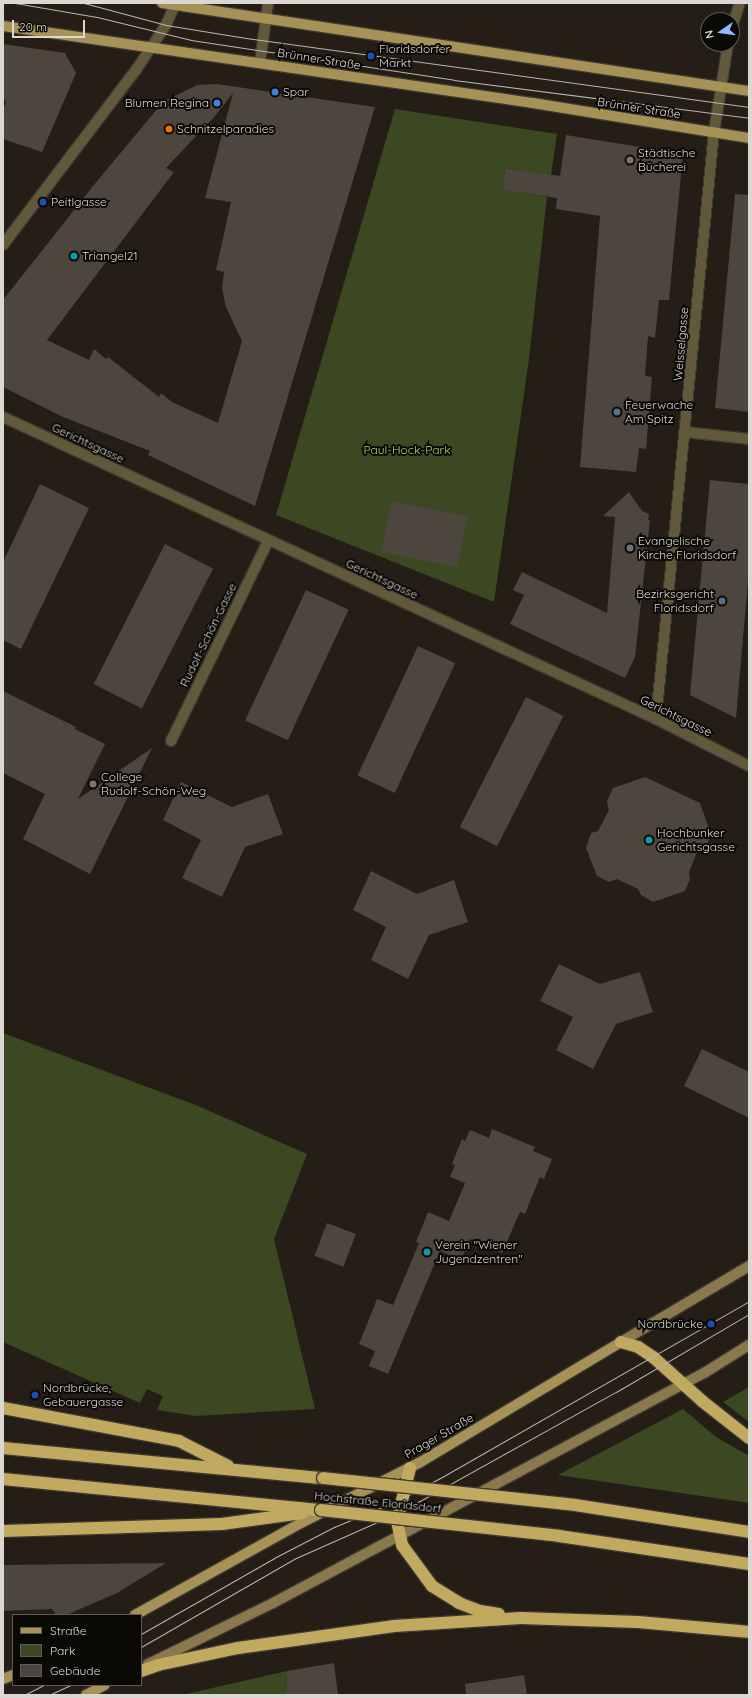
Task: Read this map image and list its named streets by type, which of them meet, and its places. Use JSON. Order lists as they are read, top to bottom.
{
  "streets": {
    "highway": ["Hochstraße Floridsdorf"],
    "main road": ["Brünner Straße", "Prager Straße"],
    "street": ["Weisselgasse", "Gerichtsgasse", "Rudolf-Schön-Gasse"]
  },
  "crossings": [
    ["Brünner Straße", "Weisselgasse"],
    ["Weisselgasse", "Gerichtsgasse"],
    ["Gerichtsgasse", "Rudolf-Schön-Gasse"]
  ],
  "parks": ["Paul-Hock-Park"],
  "places": [
    "Floridsdorfer Markt",
    "Spar",
    "Blumen Regina",
    "Schnitzelparadies",
    "Städtische Bücherei",
    "Peitlgasse",
    "Triangel21",
    "Feuerwache Am Spitz",
    "Evangelische Kirche Floridsdorf",
    "Bezirksgericht Floridsdorf",
    "College Rudolf-Schön-Weg",
    "Hochbunker Gerichtsgasse",
    "Verein \"Wiener Jugendzentren\"",
    "Nordbrücke",
    "Nordbrücke, Gebauergasse"
  ],
  "legend": ["Straße", "Park", "Gebäude"],
  "scale_bar": "20 m",
  "north": "left"
}
